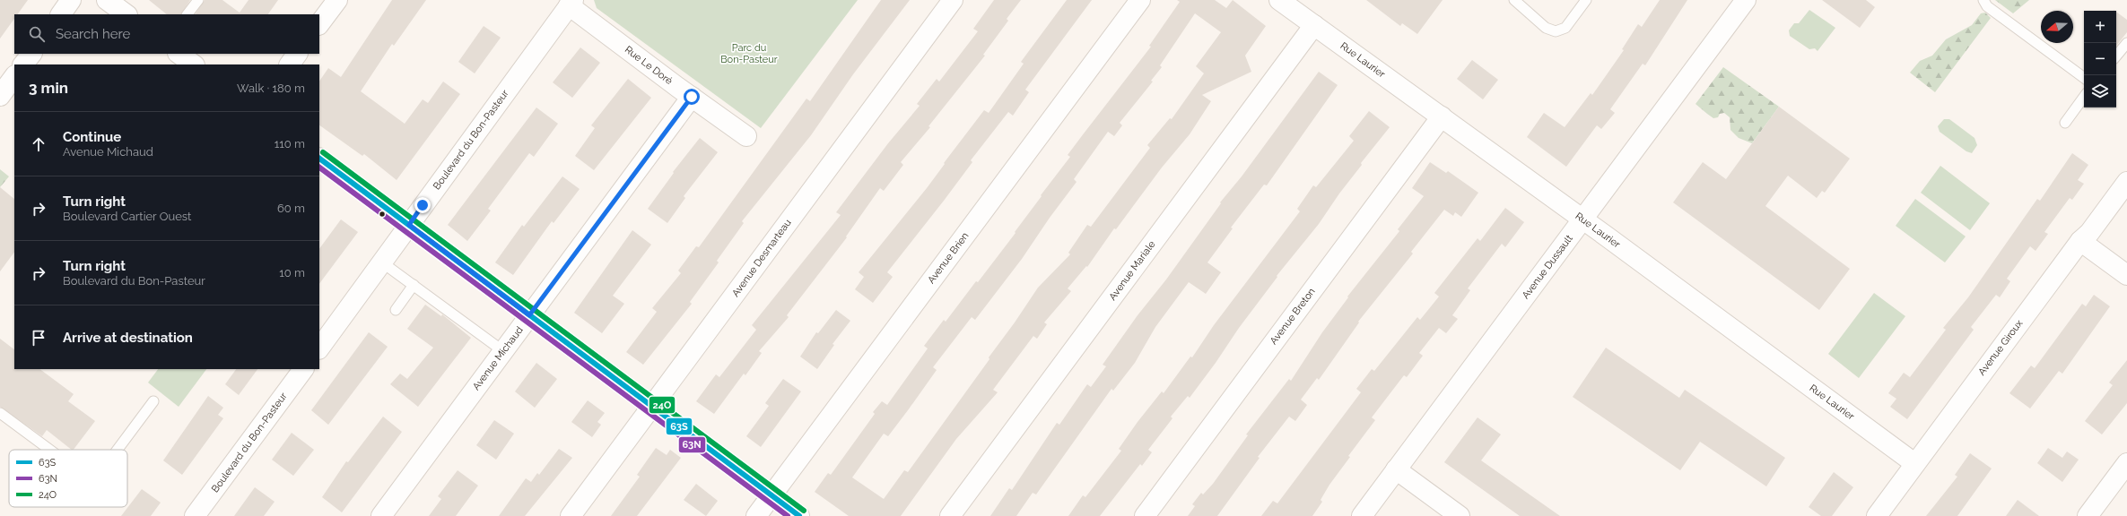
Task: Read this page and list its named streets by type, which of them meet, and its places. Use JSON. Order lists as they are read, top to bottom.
{
  "streets": {
    "street": [
      "Rue Laurier",
      "Rue Le Doré",
      "Boulevard du Bon-Pasteur",
      "Avenue Desmarteau",
      "Avenue Brien",
      "Avenue Dussault",
      "Avenue Mariale",
      "Avenue Breton",
      "Avenue Giroux",
      "Avenue Michaud"
    ]
  },
  "crossings": [
    ["Rue Laurier", "Avenue Dussault"],
    ["Rue Laurier", "Avenue Mariale"],
    ["Rue Laurier", "Avenue Breton"],
    ["Rue Laurier", "Avenue Giroux"],
    ["Rue Le Doré", "Boulevard du Bon-Pasteur"],
    ["Rue Le Doré", "Avenue Michaud"]
  ],
  "parks": ["Parc du Bon-Pasteur"],
  "lines": ["transit line 24O", "transit line 63S", "transit line 63N"],
  "legend": ["63S", "63N", "24O"],
  "north": "left",
  "page": {
    "map_buttons": ["+", "−"],
    "search": "Search here",
    "heading": ["3 min", "Walk · 180 m"],
    "list": [
      ["Continue", "Avenue Michaud", "110 m"],
      ["Turn right", "Boulevard Cartier Ouest", "60 m"],
      ["Turn right", "Boulevard du Bon-Pasteur", "10 m"],
      "Arrive at destination"
    ]
  }
}
